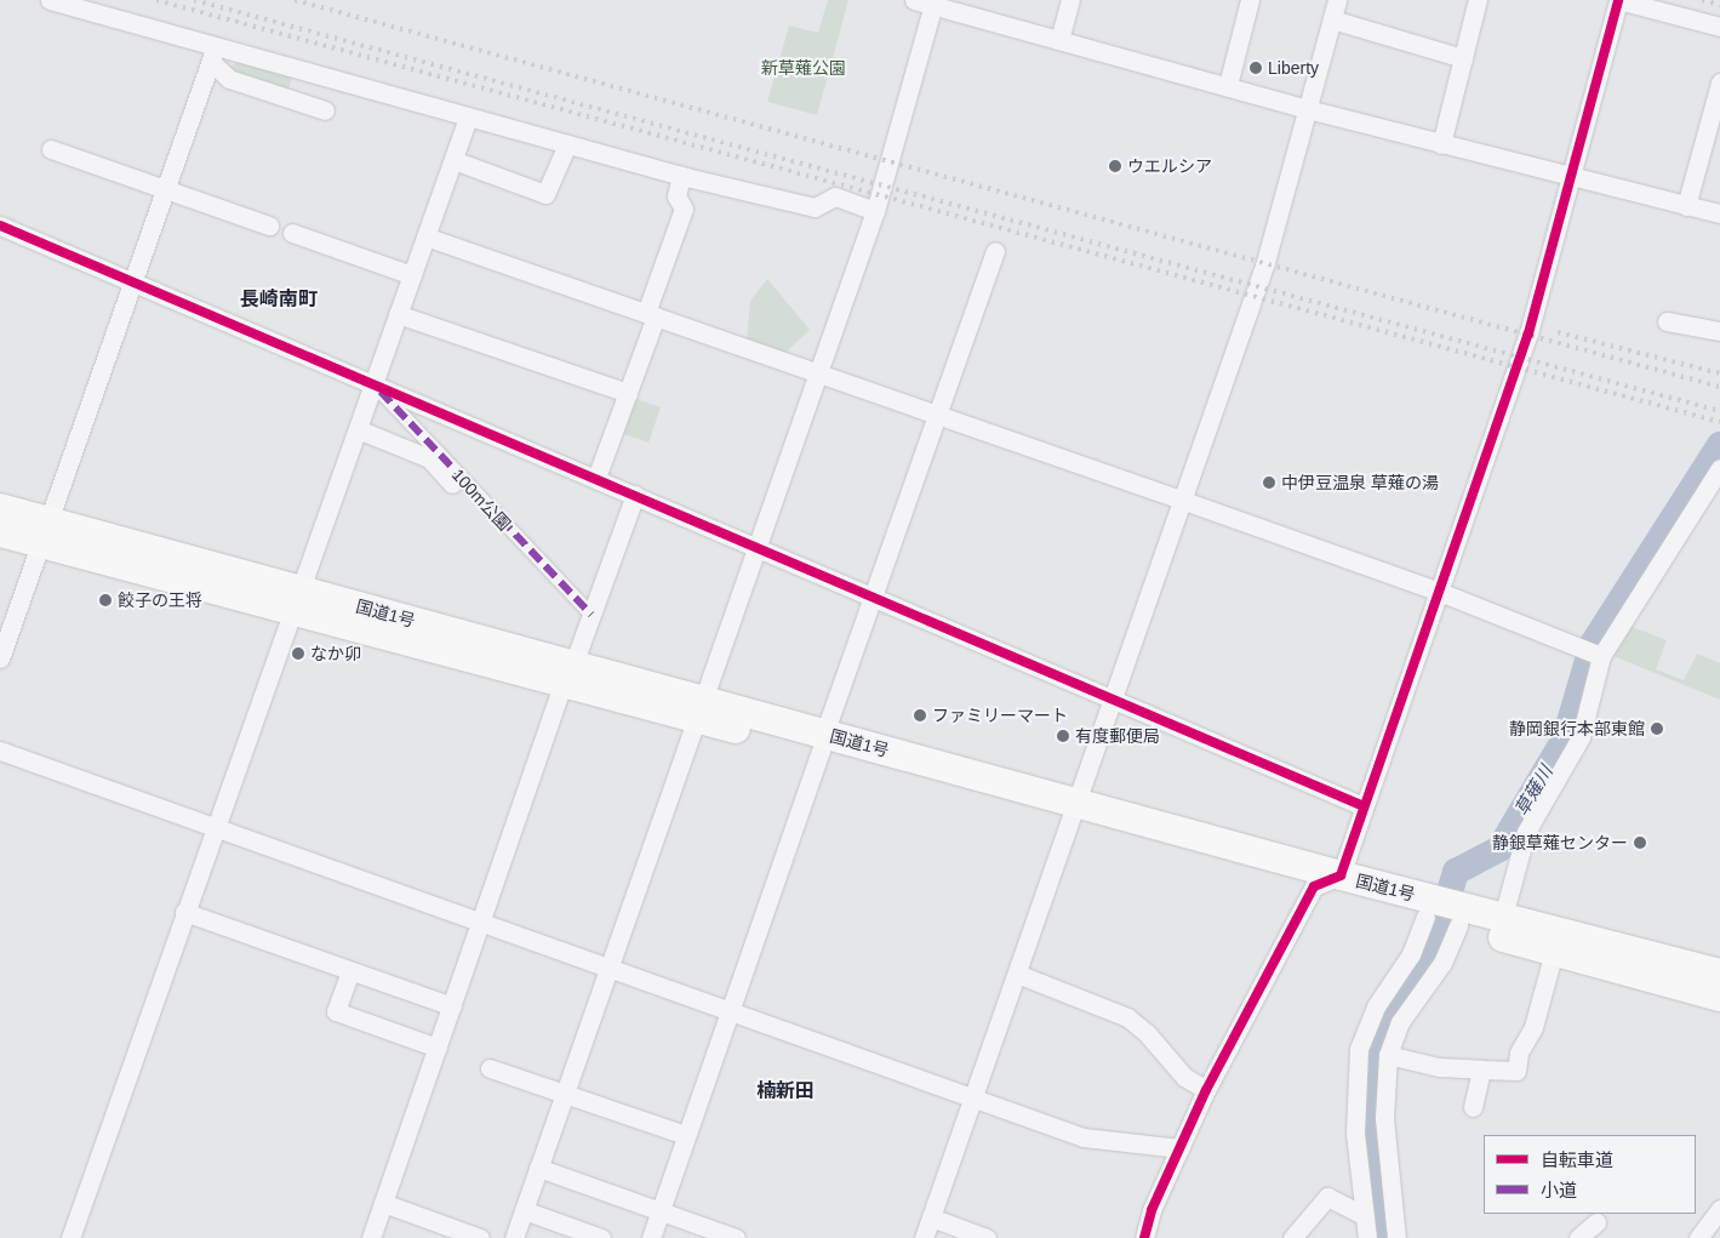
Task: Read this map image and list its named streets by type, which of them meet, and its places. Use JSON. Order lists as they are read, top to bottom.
{
  "streets": {
    "highway": ["国道1号"],
    "street": ["100m公園"]
  },
  "districts": ["長崎南町", "楠新田"],
  "water": ["草薙川"],
  "parks": ["新草薙公園"],
  "places": [
    "Liberty",
    "ウエルシア",
    "中伊豆温泉 草薙の湯",
    "餃子の王将",
    "なか卯",
    "ファミリーマート",
    "静岡銀行本部東館",
    "有度郵便局",
    "静銀草薙センター"
  ],
  "legend": ["自転車道", "小道"]
}
